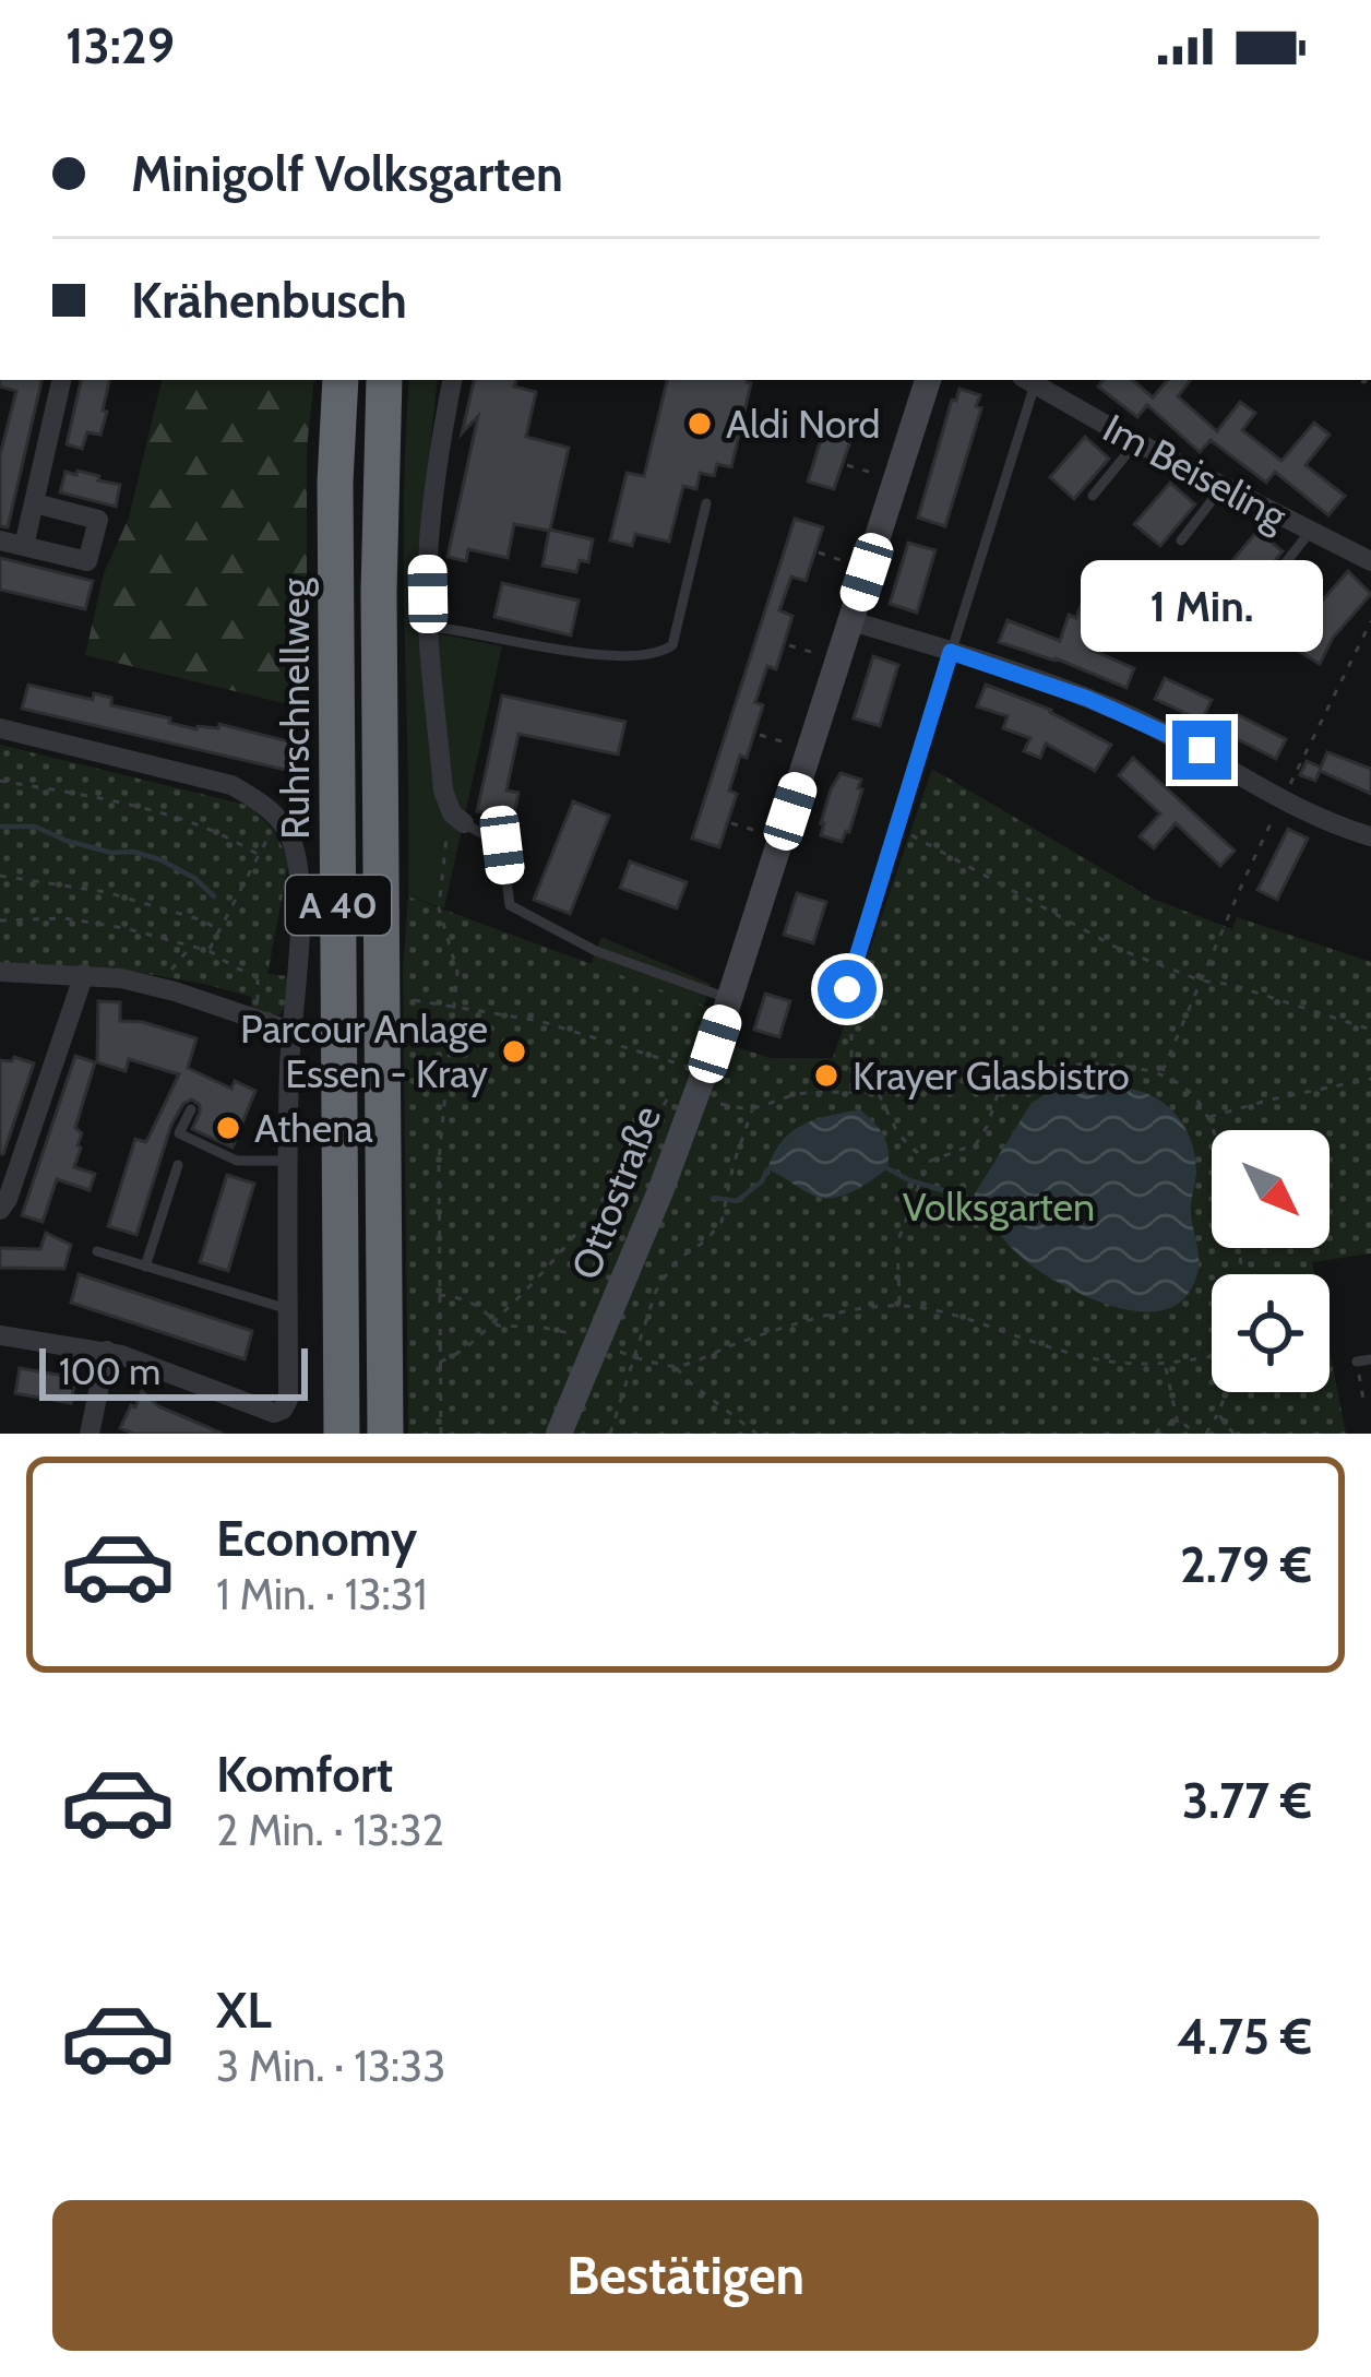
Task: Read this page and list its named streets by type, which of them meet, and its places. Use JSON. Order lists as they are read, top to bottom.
{
  "streets": {
    "highway": ["Ruhrschnellweg", "A 40"],
    "street": ["Im Beiseling", "Ottostraße"]
  },
  "parks": ["Volksgarten"],
  "places": [
    "Aldi Nord",
    "Parcour Anlage Essen - Kray",
    "Krayer Glasbistro",
    "Athena"
  ],
  "scale_bar": "100 m",
  "north": "bottom right",
  "page": {
    "status": "13:29",
    "banner": ["Minigolf Volksgarten", "Krähenbusch"],
    "bubble": "1 Min.",
    "scale": "100 m",
    "list": [
      {
        "name": "Economy",
        "note": "1 Min. · 13:31",
        "value": "2.79 €"
      },
      {
        "name": "Komfort",
        "note": "2 Min. · 13:32",
        "value": "3.77 €"
      },
      {
        "name": "XL",
        "note": "3 Min. · 13:33",
        "value": "4.75 €"
      }
    ],
    "buttons": "Bestätigen"
  }
}
